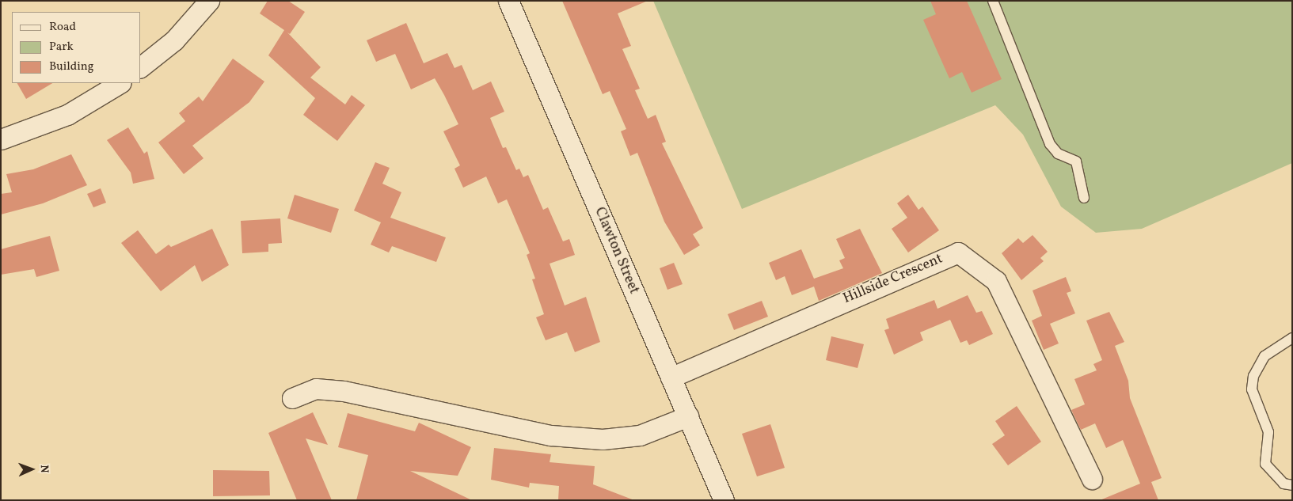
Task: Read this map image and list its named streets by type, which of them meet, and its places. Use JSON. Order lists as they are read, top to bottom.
{
  "streets": {
    "street": ["Clawton Street", "Hillside Crescent"]
  },
  "crossings": [
    ["Clawton Street", "Hillside Crescent"]
  ],
  "legend": ["Road", "Park", "Building"],
  "north": "right"
}
